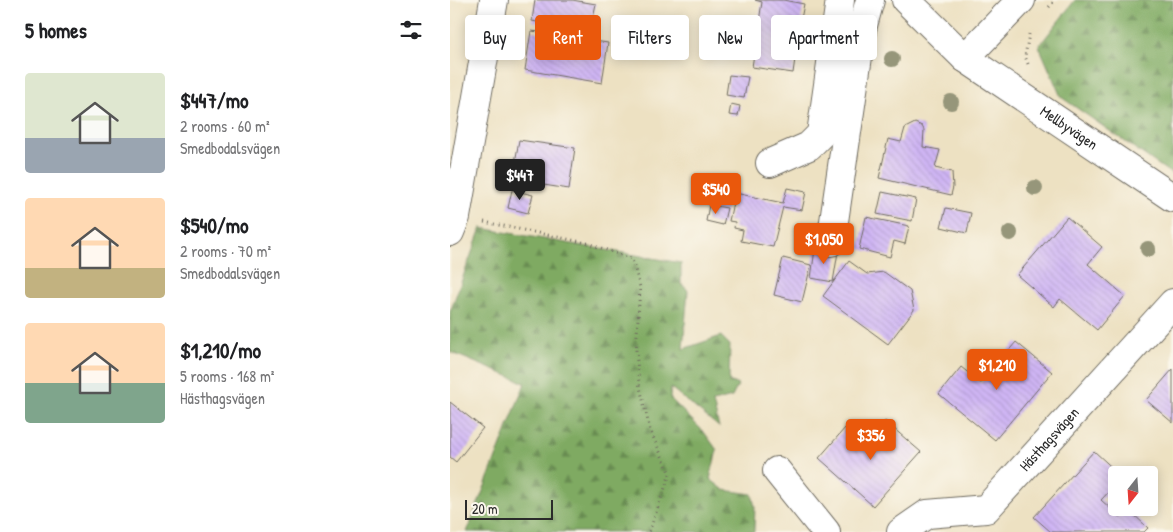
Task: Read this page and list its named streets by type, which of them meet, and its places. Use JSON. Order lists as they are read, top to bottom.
{
  "streets": {
    "street": ["Mellbyvägen", "Hästhagsvägen"]
  },
  "scale_bar": "20 m",
  "north": "bottom",
  "page": {
    "heading": "5 homes",
    "chip": [
      "Buy",
      "Rent",
      "Filters",
      "New",
      "Apartment"
    ],
    "list": [
      {
        "name": "$447/mo",
        "note": "2 rooms · 60 m² · Smedbodalsvägen"
      },
      {
        "name": "$540/mo",
        "note": "2 rooms · 70 m² · Smedbodalsvägen"
      },
      {
        "name": "$1,210/mo",
        "note": "5 rooms · 168 m² · Hästhagsvägen"
      }
    ],
    "price": [
      "$447",
      "$540",
      "$1,050",
      "$1,210",
      "$356"
    ],
    "scale": "20 m"
  }
}
